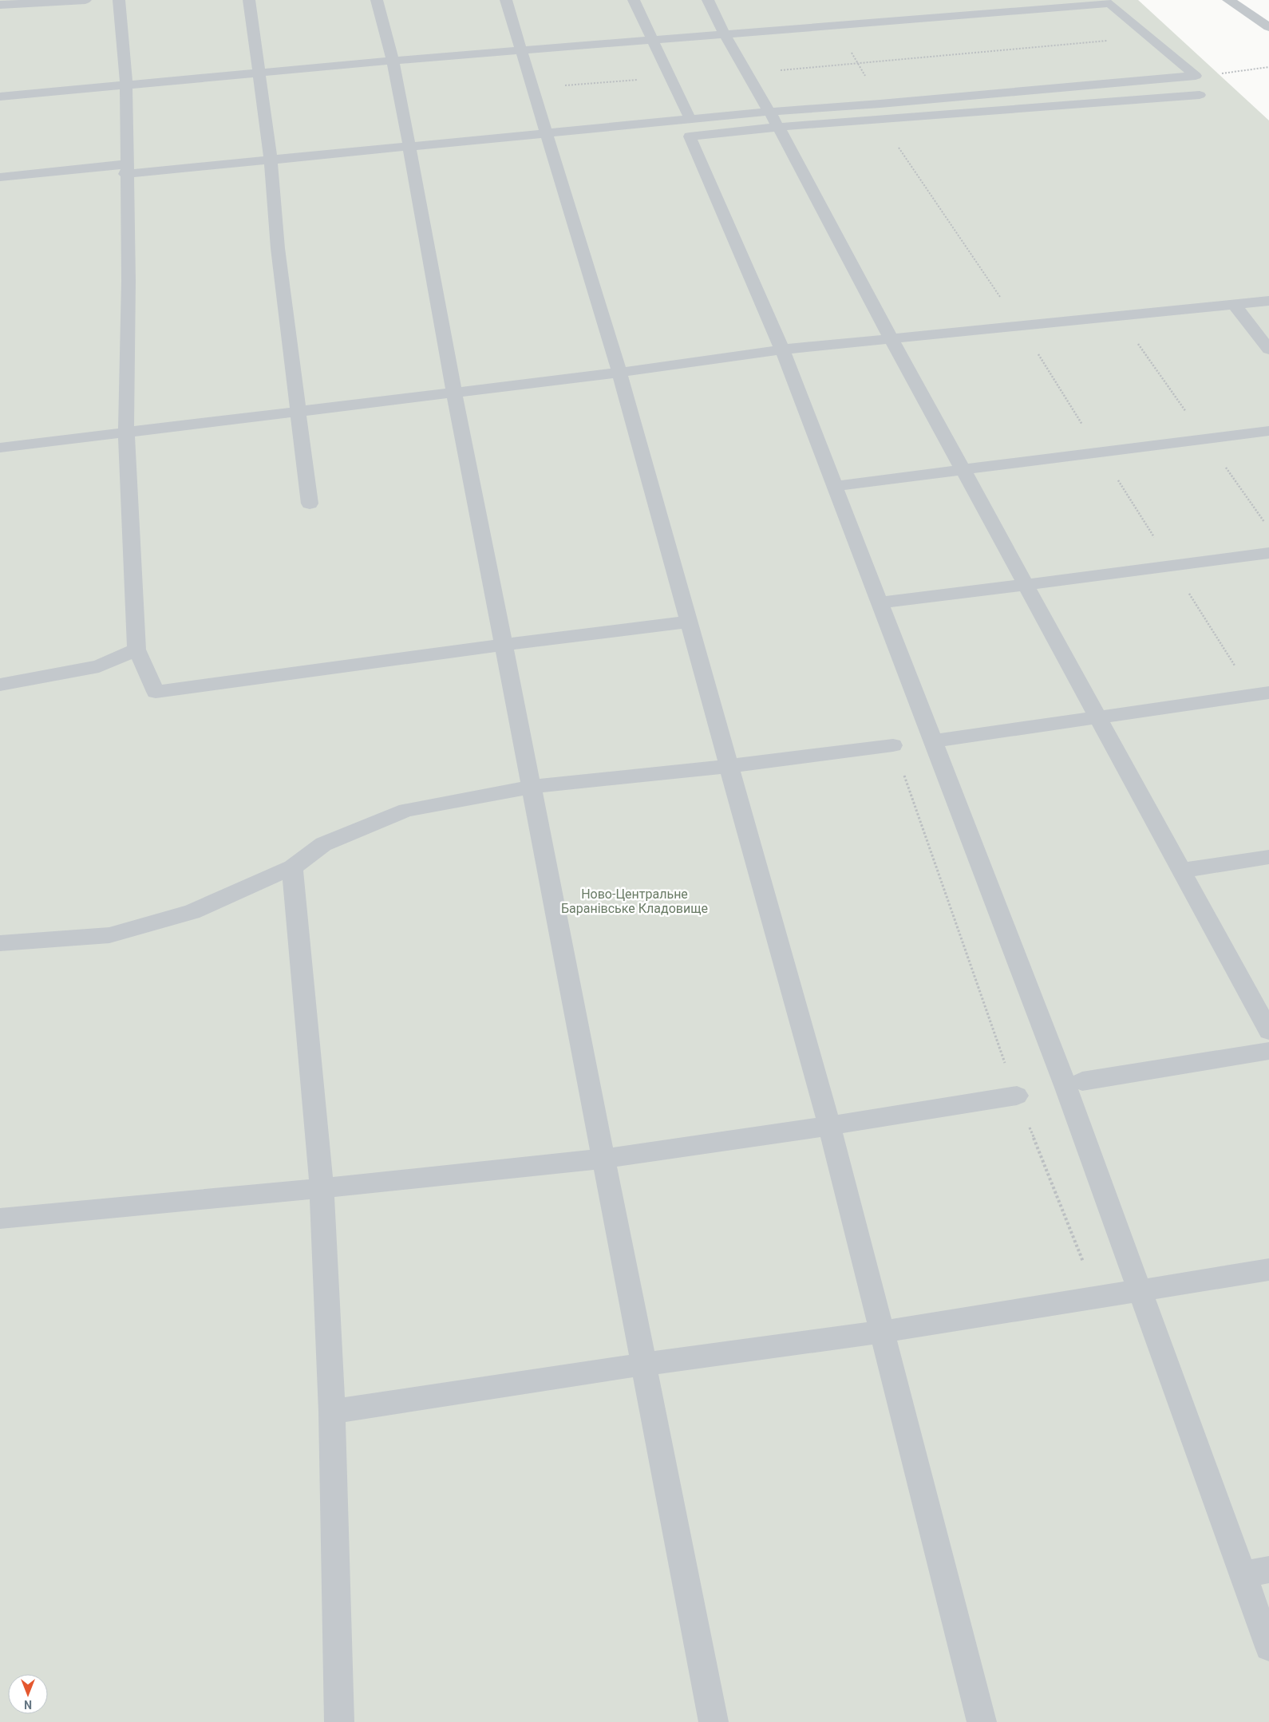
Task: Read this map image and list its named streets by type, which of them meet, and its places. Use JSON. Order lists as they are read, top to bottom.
{
  "parks": ["Ново-Центральне Баранівське Кладовище"],
  "north": "bottom"
}
